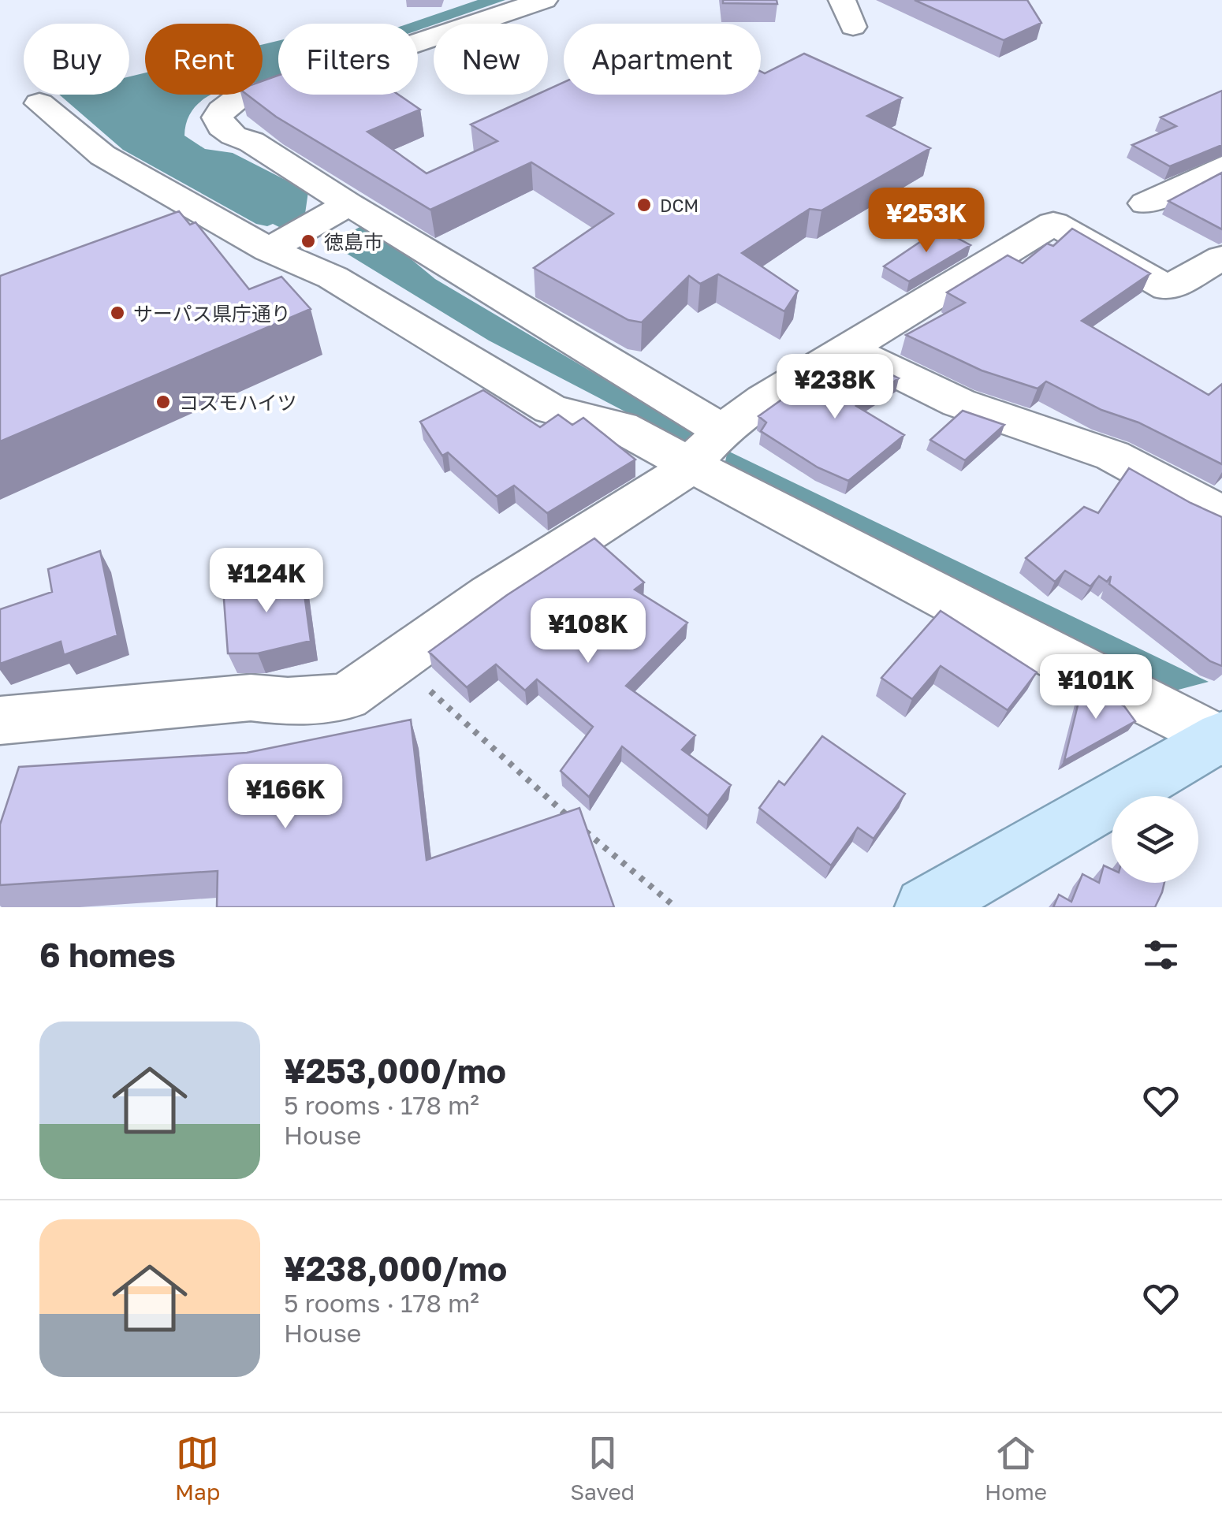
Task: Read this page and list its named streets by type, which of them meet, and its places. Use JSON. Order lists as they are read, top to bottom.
{
  "places": [
    "DCM",
    "徳島市",
    "サーパス県庁通り",
    "コスモハイツ"
  ],
  "page": {
    "chip": [
      "Buy",
      "Rent",
      "Filters",
      "New",
      "Apartment"
    ],
    "price": [
      "¥253K",
      "¥238K",
      "¥124K",
      "¥108K",
      "¥101K",
      "¥166K"
    ],
    "heading": "6 homes",
    "list": [
      {
        "name": "¥253,000/mo",
        "note": "5 rooms · 178 m² · House"
      },
      {
        "name": "¥238,000/mo",
        "note": "5 rooms · 178 m² · House"
      }
    ],
    "tabs": ["Map", "Saved", "Home"]
  }
}
